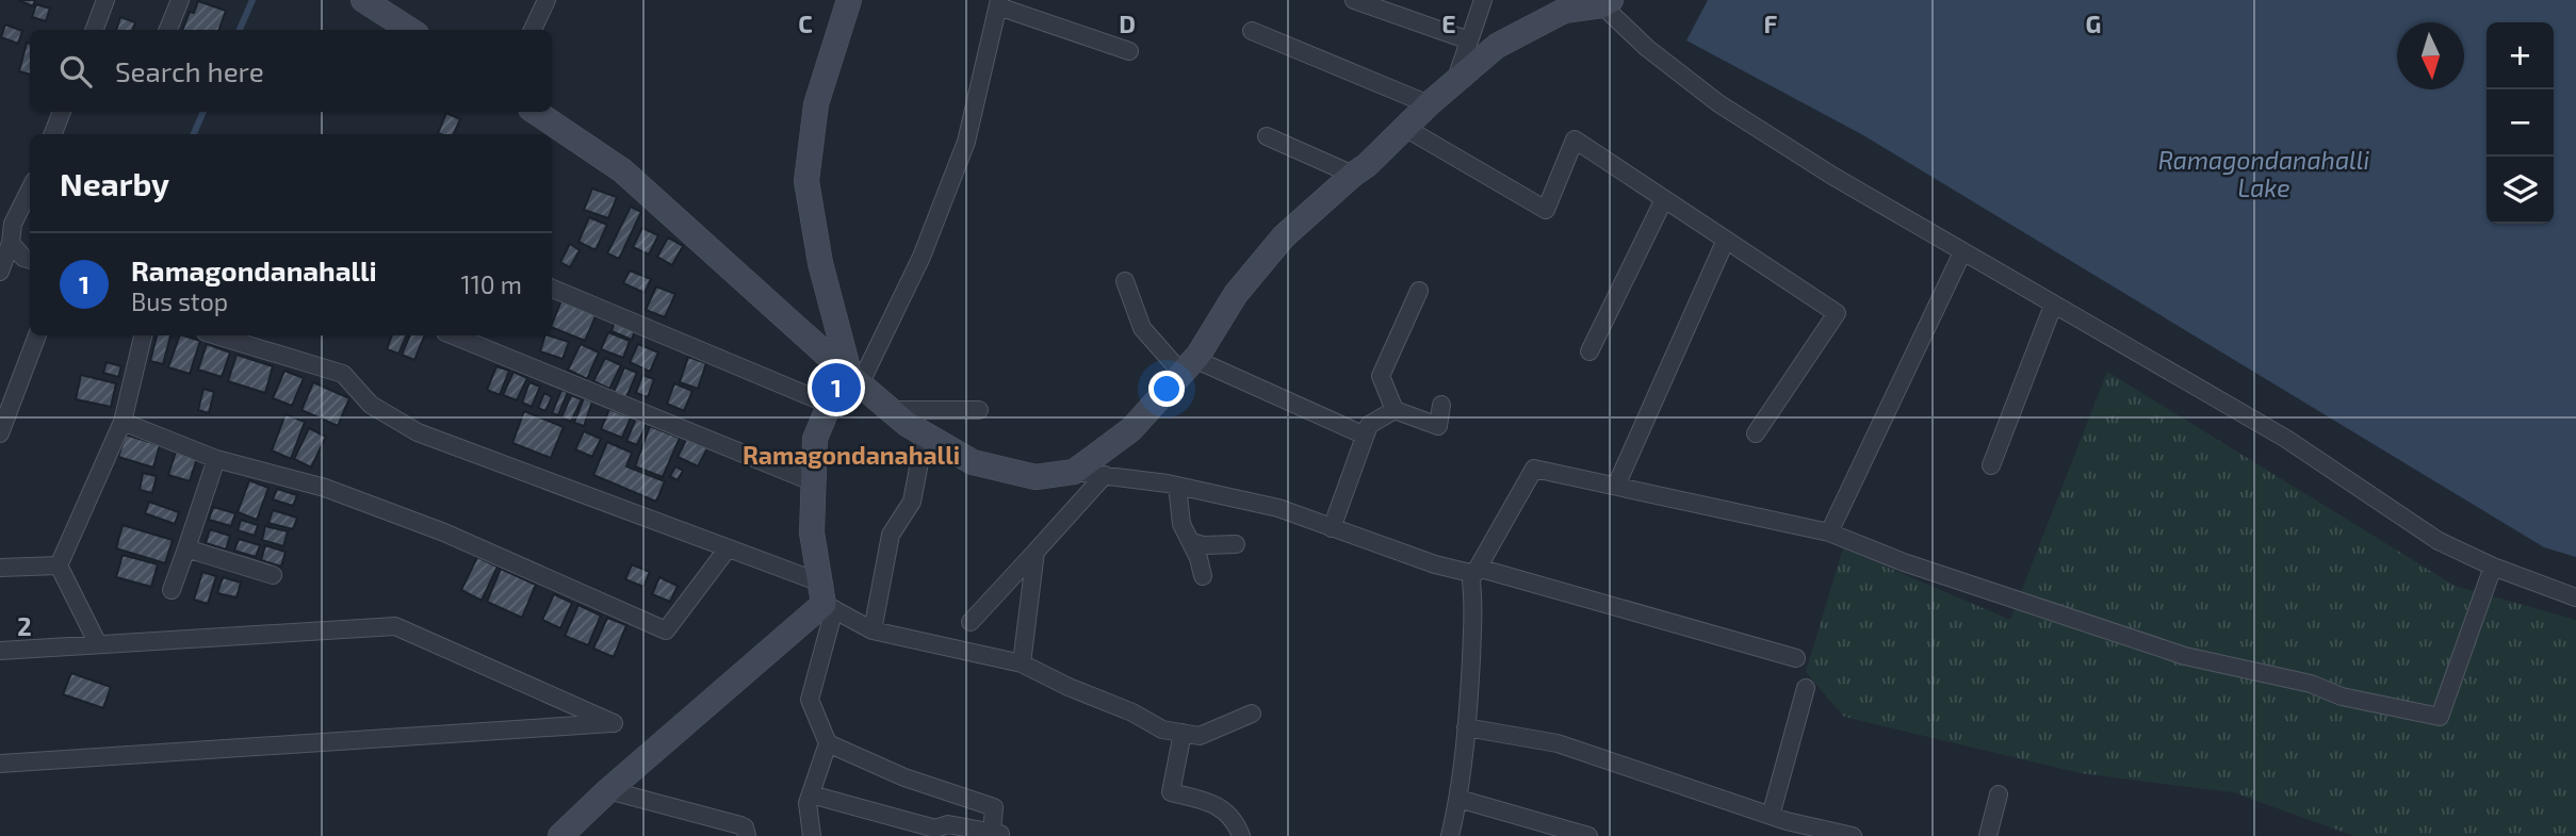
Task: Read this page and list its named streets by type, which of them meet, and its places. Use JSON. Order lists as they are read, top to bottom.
{
  "districts": ["Ramagondanahalli"],
  "water": ["Ramagondanahalli Lake"],
  "north": "bottom",
  "page": {
    "map_buttons": ["+", "−"],
    "search": "Search here",
    "heading": "Nearby",
    "list": [
      {
        "mark": "1",
        "name": "Ramagondanahalli",
        "note": "Bus stop",
        "value": "110 m"
      }
    ],
    "pins": "1"
  },
  "grid": {
    "columns": [
      "C",
      "D",
      "E",
      "F",
      "G"
    ],
    "rows": ["2"]
  }
}
